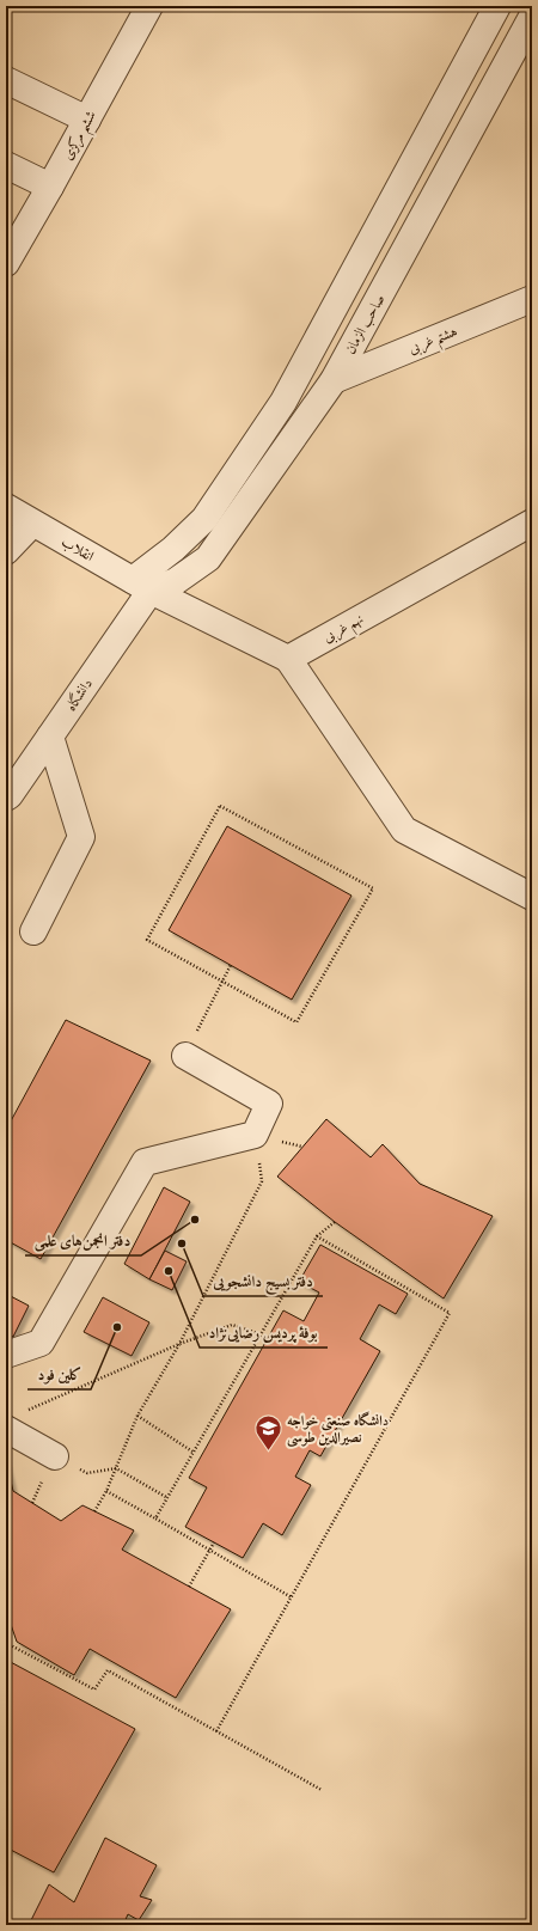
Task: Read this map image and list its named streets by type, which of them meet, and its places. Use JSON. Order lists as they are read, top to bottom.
{
  "streets": {
    "street": [
      "ششم مرکزی",
      "صاحب الزمان",
      "هشتم غربی",
      "انقلاب",
      "نهم غربی",
      "دانشگاه"
    ]
  },
  "crossings": [
    ["صاحب الزمان", "هشتم غربی"],
    ["صاحب الزمان", "انقلاب"],
    ["صاحب الزمان", "دانشگاه"],
    ["انقلاب", "دانشگاه"]
  ],
  "places": {
    "other": [
      "دفتر انجمن‌های علمی",
      "دفتر بسیج دانشجویی",
      "بوفهٔ پردیس رضایی‌نژاد",
      "کلین فود"
    ],
    "school or university": ["دانشگاه صنعتی خواجه نصیرالدین طوسی"]
  }
}
